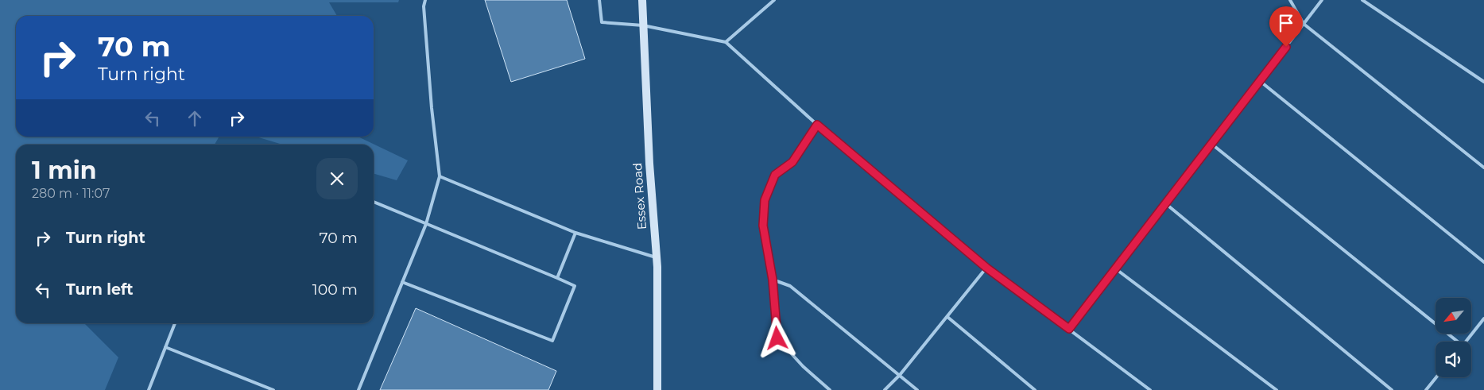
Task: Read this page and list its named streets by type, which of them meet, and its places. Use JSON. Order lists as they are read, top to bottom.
{
  "streets": {
    "street": ["Essex Road"]
  },
  "north": "bottom left",
  "page": {
    "turn": ["70 m", "Turn right"],
    "heading": ["1 min", "280 m · 11:07"],
    "list": [
      {
        "name": "Turn right",
        "value": "70 m"
      },
      {
        "name": "Turn left",
        "value": "100 m"
      }
    ]
  }
}
